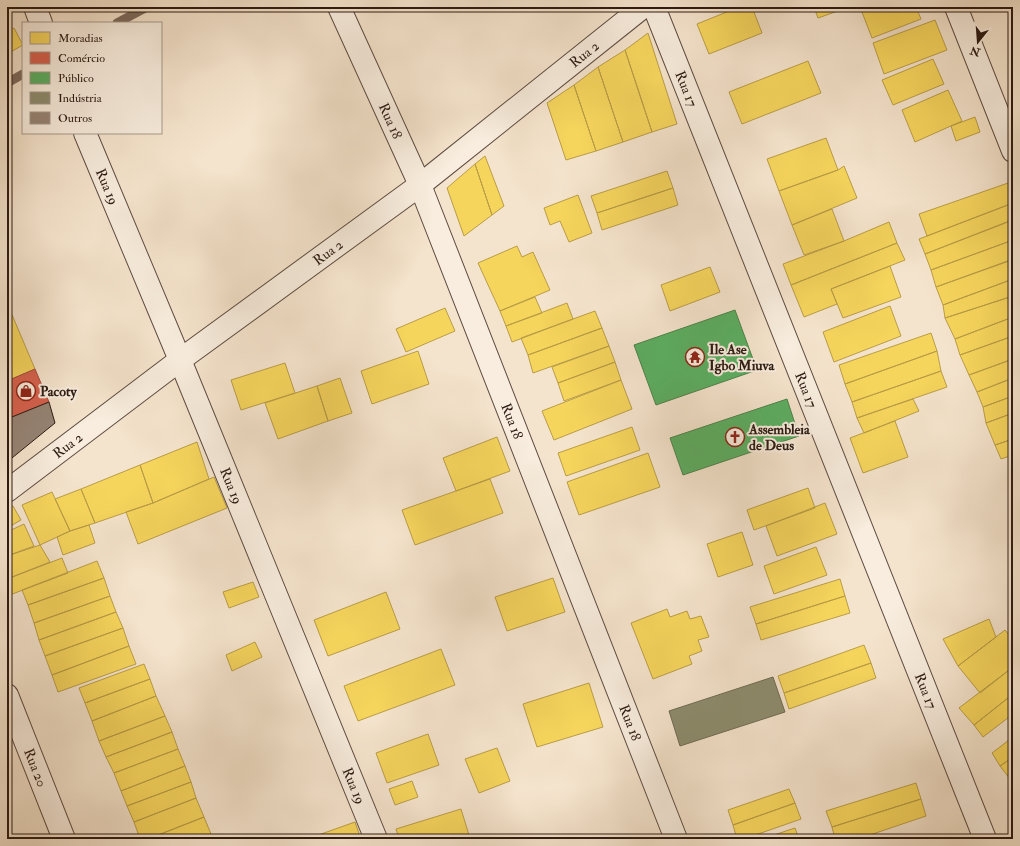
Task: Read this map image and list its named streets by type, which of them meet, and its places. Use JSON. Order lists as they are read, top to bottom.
{
  "streets": {
    "street": [
      "Rua 2",
      "Rua 17",
      "Rua 18",
      "Rua 19",
      "Rua 20"
    ]
  },
  "crossings": [
    ["Rua 2", "Rua 18"],
    ["Rua 2", "Rua 19"]
  ],
  "places": {
    "temple": ["Ile Ase Igbo Miuva"],
    "shop": ["Pacoty"],
    "church": ["Assembleia de Deus"]
  },
  "legend": [
    "Moradias",
    "Comércio",
    "Público",
    "Indústria",
    "Outros"
  ],
  "north": "bottom"
}
